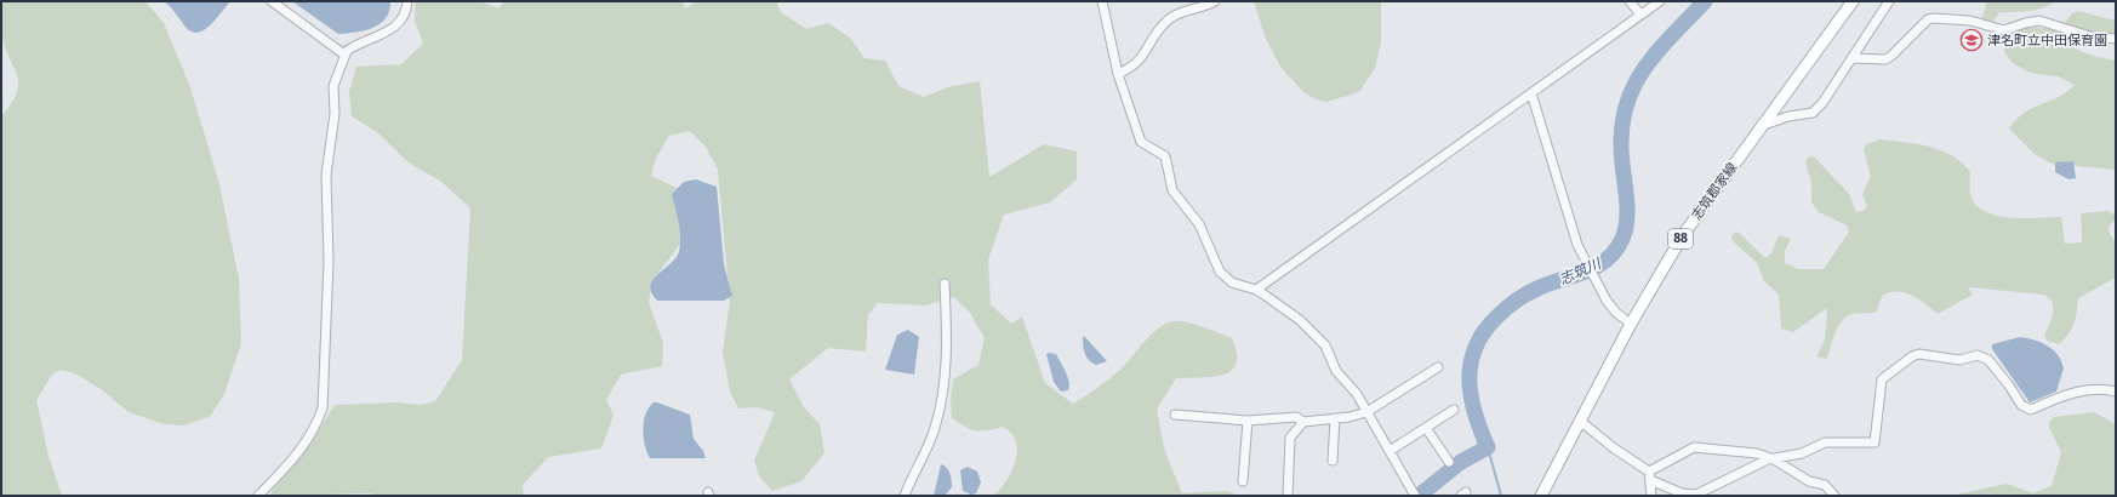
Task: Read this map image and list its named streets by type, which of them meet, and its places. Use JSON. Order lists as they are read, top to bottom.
{
  "streets": {
    "main road": ["志筑郡家線", "88"]
  },
  "water": ["志筑川"],
  "places": {
    "school or university": ["津名町立中田保育園"]
  }
}
